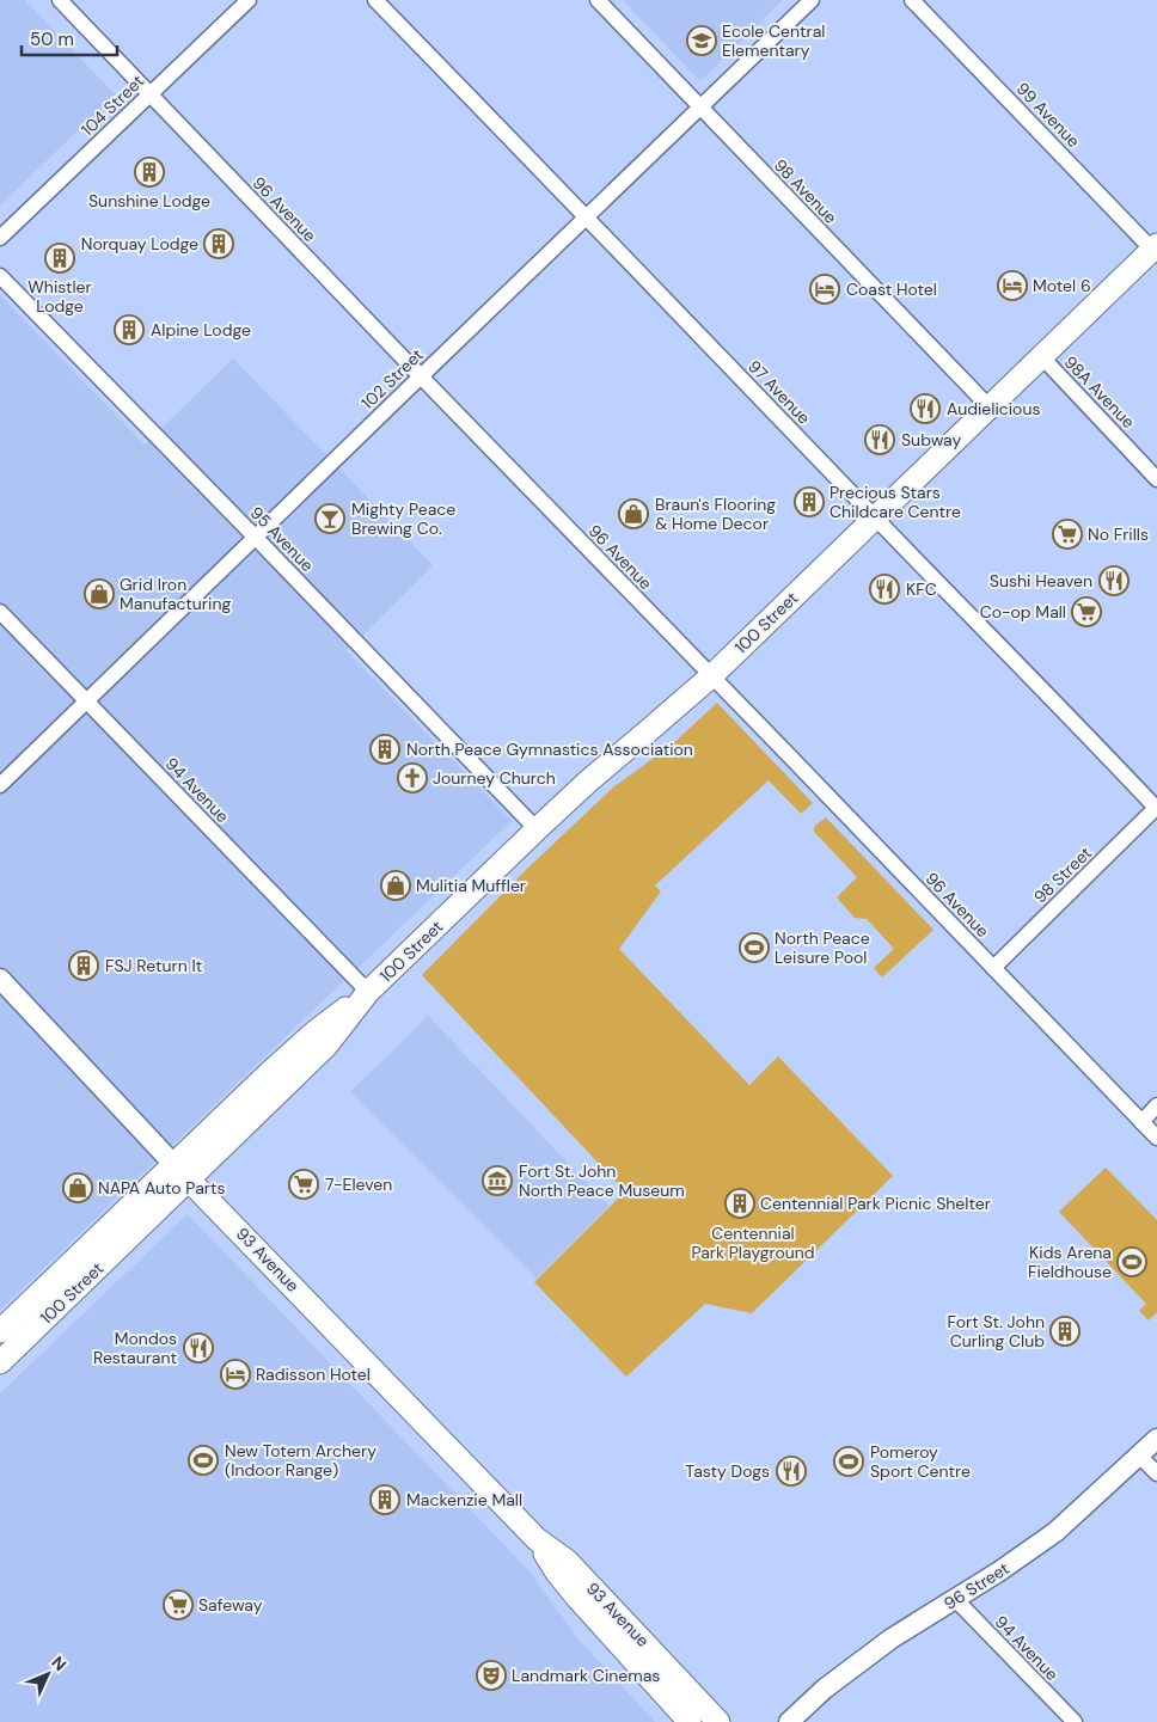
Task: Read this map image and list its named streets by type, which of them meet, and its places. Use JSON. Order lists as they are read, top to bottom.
{
  "streets": {
    "main road": ["100 Street", "93 Avenue"],
    "street": [
      "104 Street",
      "99 Avenue",
      "98 Avenue",
      "96 Avenue",
      "102 Street",
      "97 Avenue",
      "98A Avenue",
      "95 Avenue",
      "94 Avenue",
      "98 Street",
      "96 Street"
    ]
  },
  "crossings": [
    ["104 Street", "96 Avenue"],
    ["99 Avenue", "100 Street"],
    ["98 Avenue", "102 Street"],
    ["98 Avenue", "100 Street"],
    ["96 Avenue", "102 Street"],
    ["96 Avenue", "100 Street"],
    ["96 Avenue", "98 Street"],
    ["102 Street", "97 Avenue"],
    ["102 Street", "95 Avenue"],
    ["102 Street", "94 Avenue"],
    ["97 Avenue", "100 Street"],
    ["97 Avenue", "98 Street"],
    ["98A Avenue", "100 Street"],
    ["95 Avenue", "100 Street"],
    ["100 Street", "94 Avenue"],
    ["100 Street", "93 Avenue"],
    ["94 Avenue", "96 Street"]
  ],
  "parks": ["Centennial Park Playground"],
  "places": {
    "school or university": ["Ecole Central Elementary"],
    "building": [
      "Sunshine Lodge",
      "Norquay Lodge",
      "Whistler Lodge",
      "Alpine Lodge",
      "Precious Stars Childcare Centre",
      "North Peace Gymnastics Association",
      "FSJ Return It",
      "Centennial Park Picnic Shelter",
      "Fort St. John Curling Club",
      "Mackenzie Mall"
    ],
    "hotel": ["Motel 6", "Coast Hotel", "Radisson Hotel"],
    "restaurant": [
      "Audielicious",
      "Subway",
      "Sushi Heaven",
      "KFC",
      "Mondos Restaurant",
      "Tasty Dogs"
    ],
    "shop": [
      "Braun's Flooring & Home Decor",
      "Grid Iron Manufacturing",
      "Mulitia Muffler",
      "NAPA Auto Parts"
    ],
    "bar": ["Mighty Peace Brewing Co."],
    "supermarket": [
      "No Frills",
      "Co-op Mall",
      "7-Eleven",
      "Safeway"
    ],
    "church": ["Journey Church"],
    "sports": [
      "North Peace Leisure Pool",
      "Kids Arena Fieldhouse",
      "New Totem Archery (Indoor Range)",
      "Pomeroy Sport Centre"
    ],
    "museum": ["Fort St. John North Peace Museum"],
    "theatre": ["Landmark Cinemas"]
  },
  "scale_bar": "50 m",
  "north": "top right"
}
